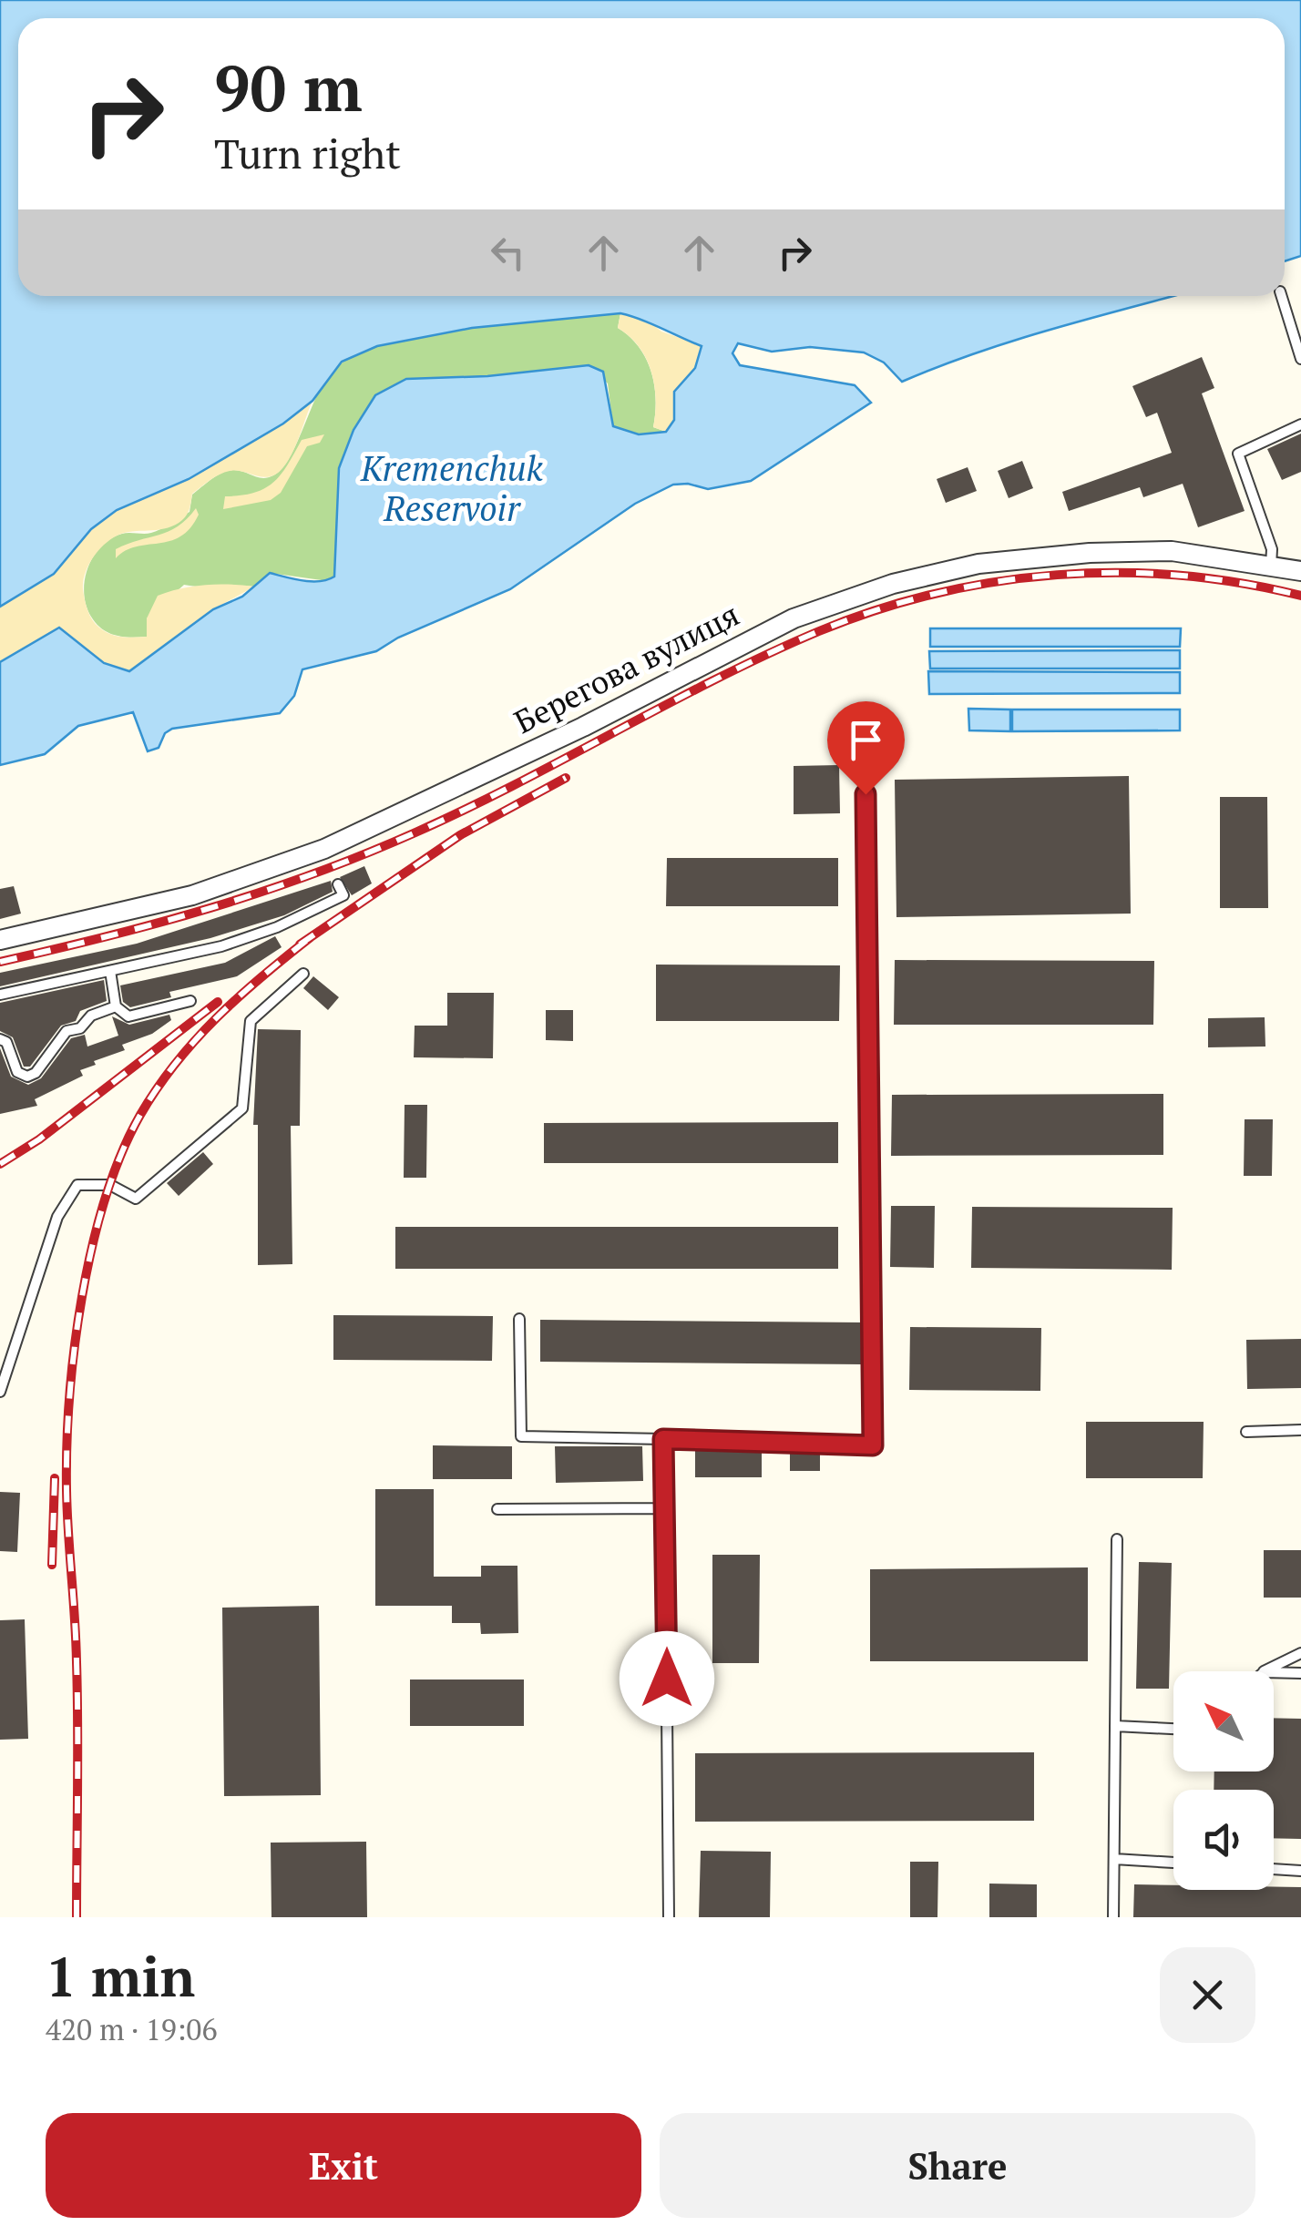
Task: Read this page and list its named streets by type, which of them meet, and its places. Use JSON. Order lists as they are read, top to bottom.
{
  "streets": {
    "street": ["Берегова вулиця"]
  },
  "water": ["Kremenchuk Reservoir"],
  "north": "top left",
  "page": {
    "turn": ["90 m", "Turn right"],
    "heading": ["1 min", "420 m · 19:06"],
    "buttons": ["Exit", "Share"]
  }
}
